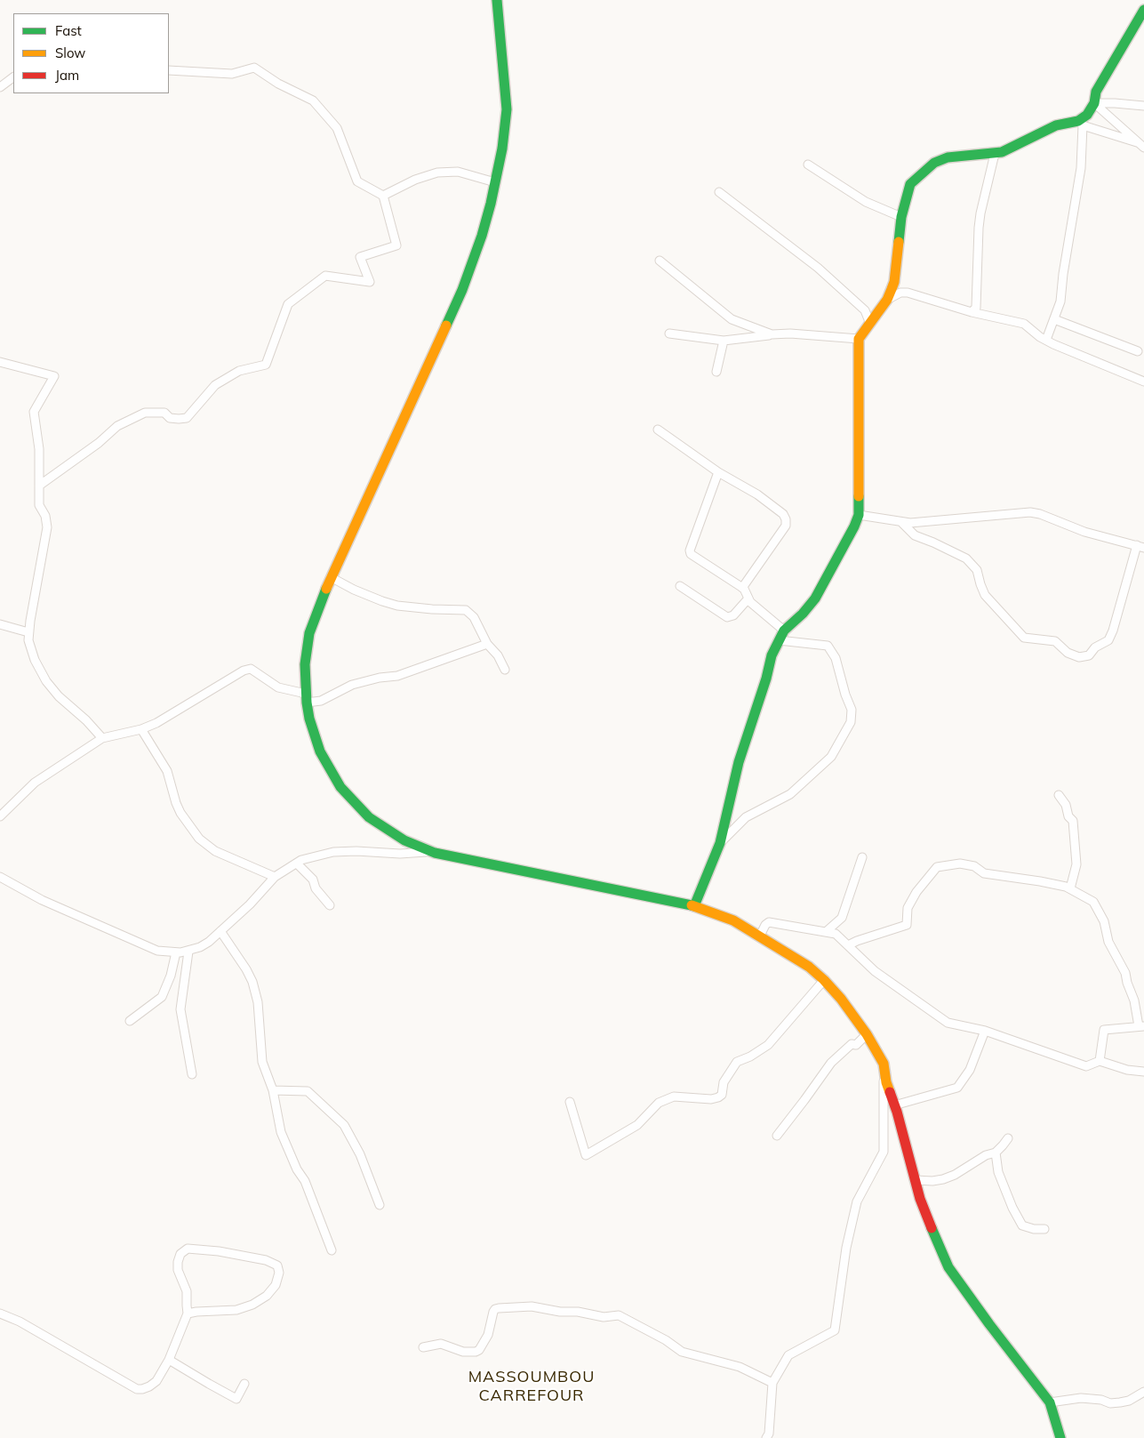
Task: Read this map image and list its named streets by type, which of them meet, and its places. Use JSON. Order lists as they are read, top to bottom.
{
  "districts": ["MASSOUMBOU CARREFOUR"],
  "legend": ["Fast", "Slow", "Jam"]
}
